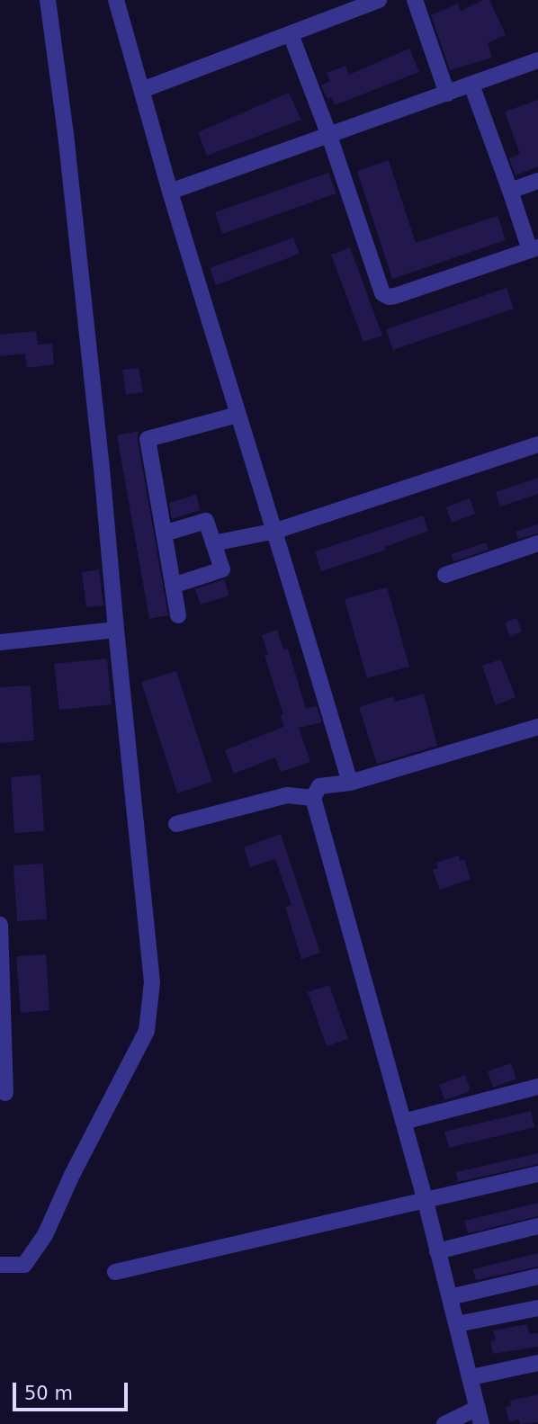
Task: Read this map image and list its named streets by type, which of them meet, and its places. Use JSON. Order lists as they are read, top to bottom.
{
  "scale_bar": "50 m"
}
